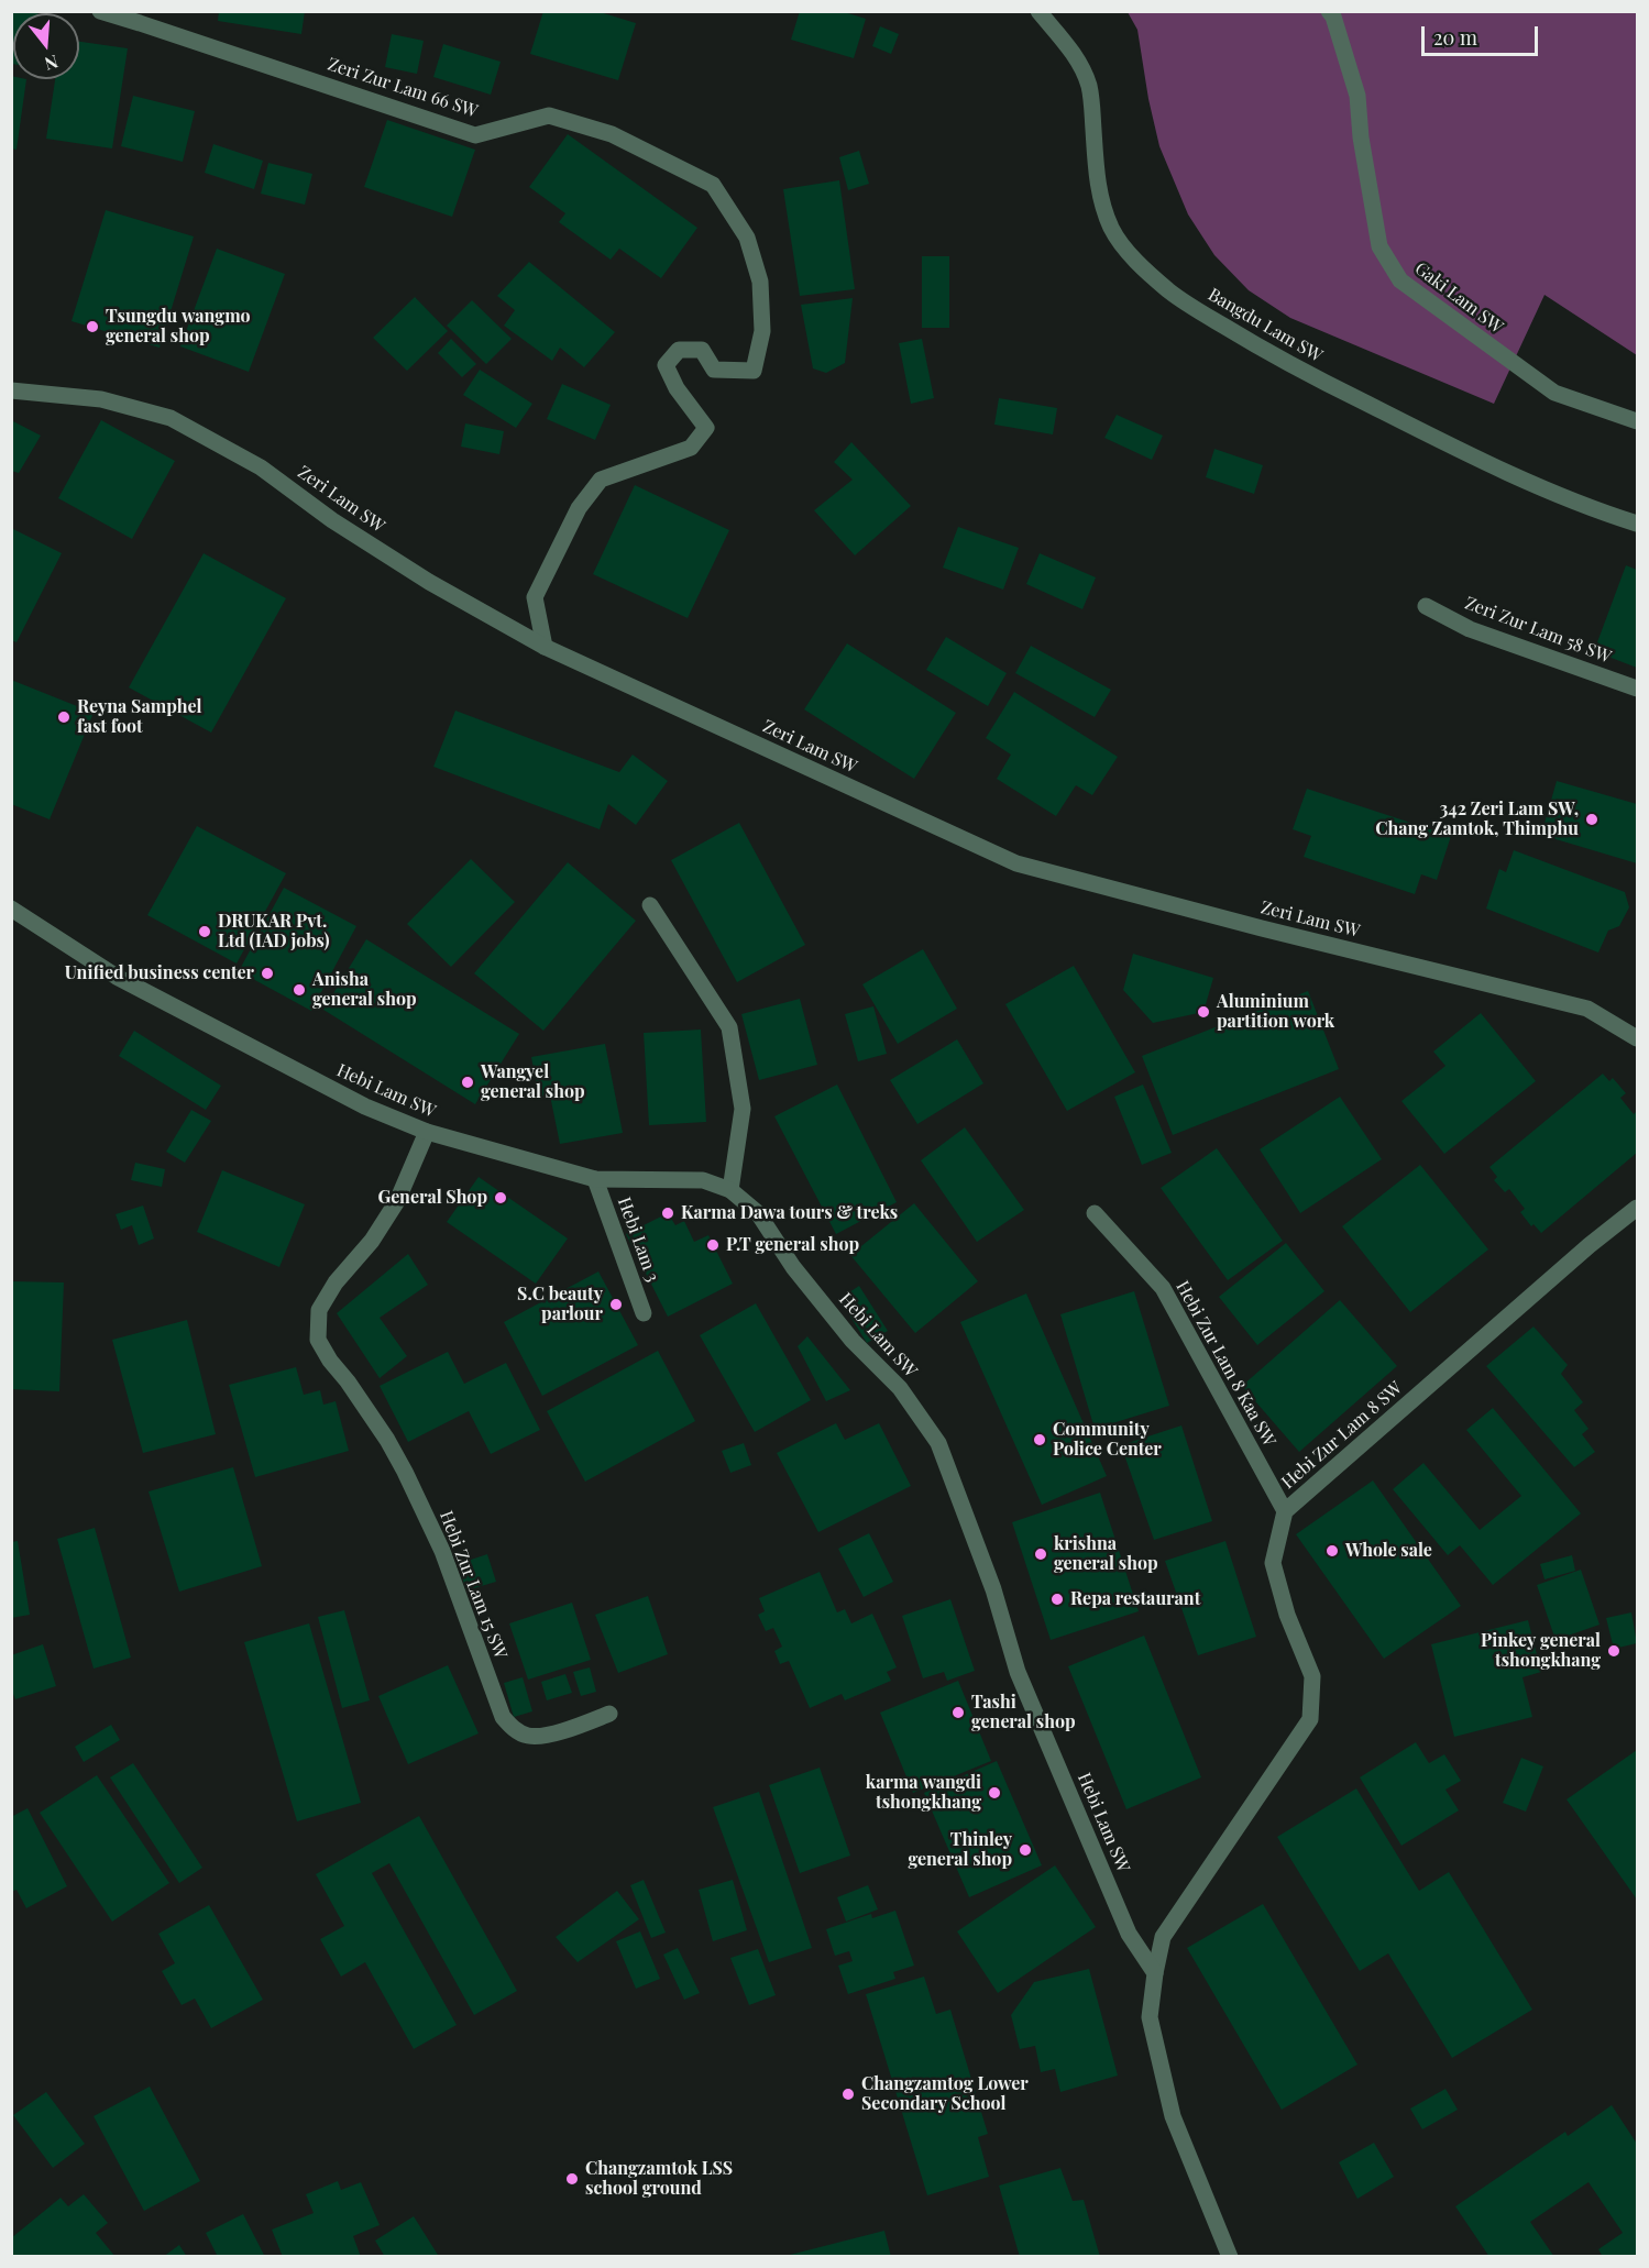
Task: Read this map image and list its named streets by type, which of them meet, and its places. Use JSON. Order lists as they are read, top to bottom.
{
  "streets": {
    "street": [
      "Zeri Zur Lam 66 SW",
      "Gaki Lam SW",
      "Bangdu Lam SW",
      "Zeri Lam SW",
      "Zeri Zur Lam 58 SW",
      "Hebi Lam SW",
      "Hebi Lam 3",
      "Hebi Zur Lam 8 Kaa SW",
      "Hebi Zur Lam 8 SW",
      "Hebi Zur Lam 15 SW"
    ]
  },
  "crossings": [
    ["Zeri Zur Lam 66 SW", "Zeri Lam SW"],
    ["Hebi Lam SW", "Hebi Lam 3"],
    ["Hebi Lam SW", "Hebi Zur Lam 8 SW"],
    ["Hebi Lam SW", "Hebi Zur Lam 15 SW"],
    ["Hebi Zur Lam 8 Kaa SW", "Hebi Zur Lam 8 SW"]
  ],
  "places": [
    "Tsungdu wangmo general shop",
    "Reyna Samphel fast foot",
    "342 Zeri Lam SW, Chang Zamtok, Thimphu",
    "DRUKAR Pvt. Ltd (IAD jobs)",
    "Unified business center",
    "Anisha general shop",
    "Aluminium partition work",
    "Wangyel general shop",
    "General Shop",
    "Karma Dawa tours & treks",
    "P.T general shop",
    "S.C beauty parlour",
    "Community Police Center",
    "Whole sale",
    "krishna general shop",
    "Repa restaurant",
    "Pinkey general tshongkhang",
    "Tashi general shop",
    "karma wangdi tshongkhang",
    "Thinley general shop",
    "Changzamtog Lower Secondary School",
    "Changzamtok LSS school ground"
  ],
  "scale_bar": "20 m",
  "north": "bottom"
}
